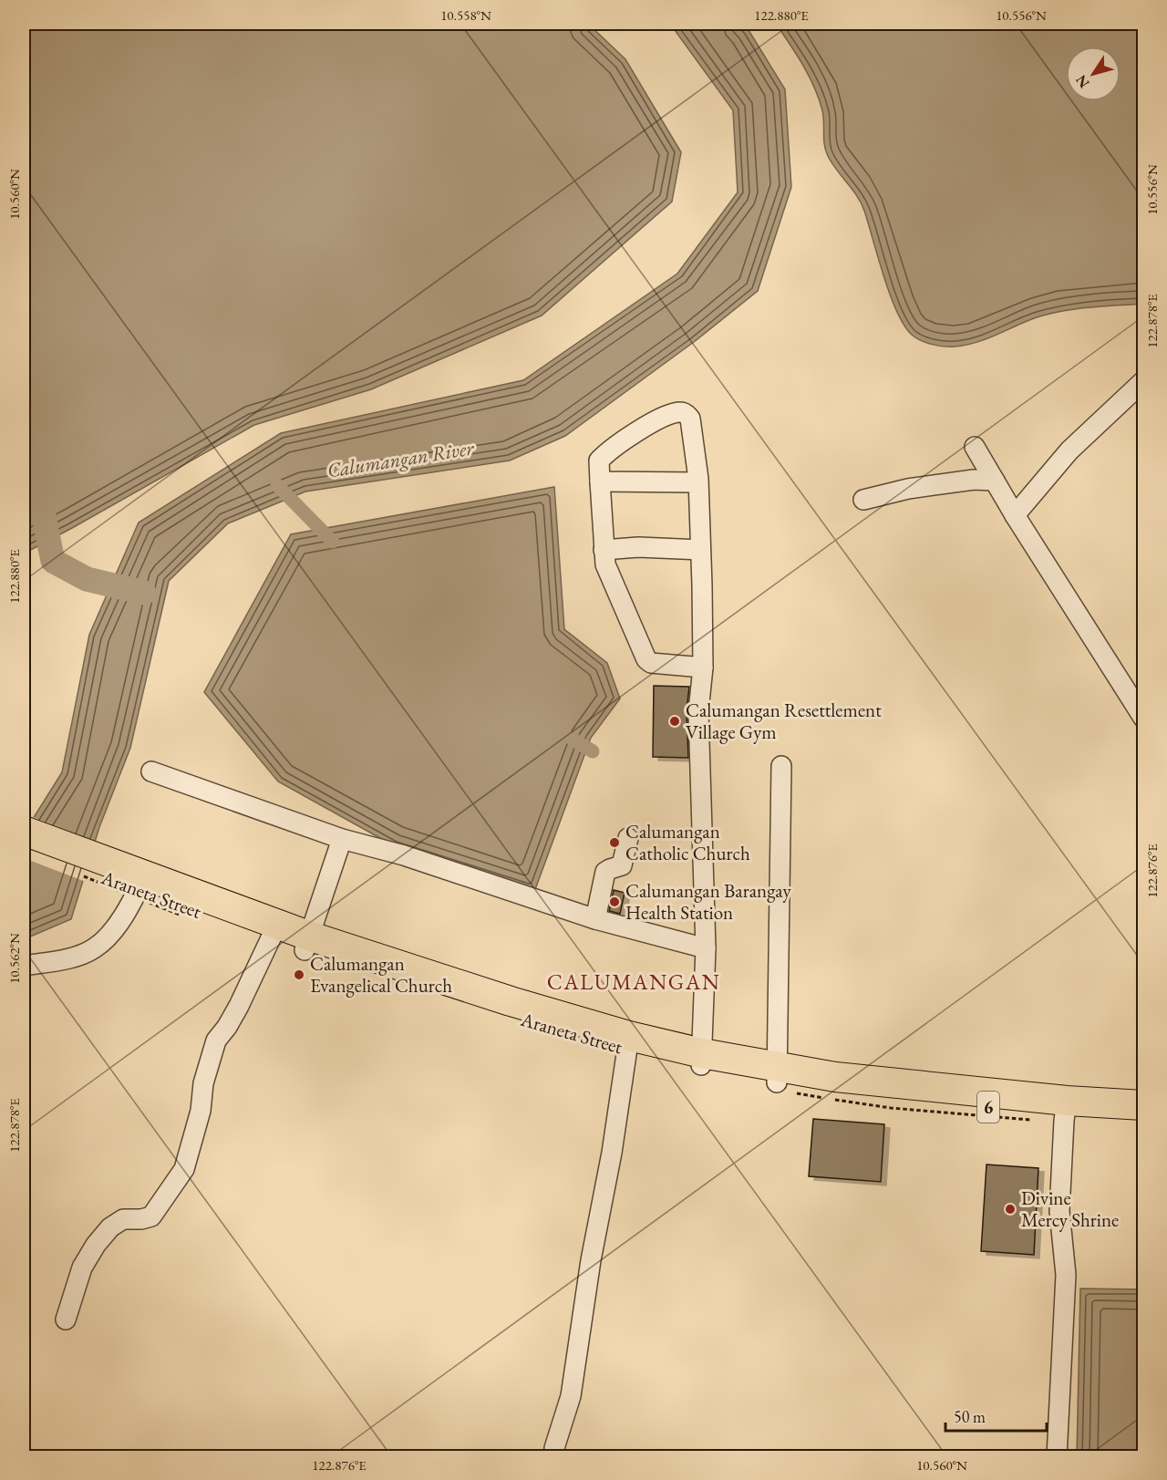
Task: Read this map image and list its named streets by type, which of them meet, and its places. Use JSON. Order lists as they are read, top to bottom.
{
  "streets": {
    "highway": ["Araneta Street", "6"]
  },
  "districts": ["CALUMANGAN"],
  "water": ["Calumangan River"],
  "places": [
    "Calumangan Resettlement Village Gym",
    "Calumangan Catholic Church",
    "Calumangan Barangay Health Station",
    "Calumangan Evangelical Church",
    "Divine Mercy Shrine"
  ],
  "scale_bar": "50 m",
  "north": "bottom left",
  "coordinates": [
    "10.558°N",
    "122.880°E",
    "10.556°N",
    "10.560°N",
    "122.878°E",
    "122.876°E",
    "10.562°N"
  ]
}
